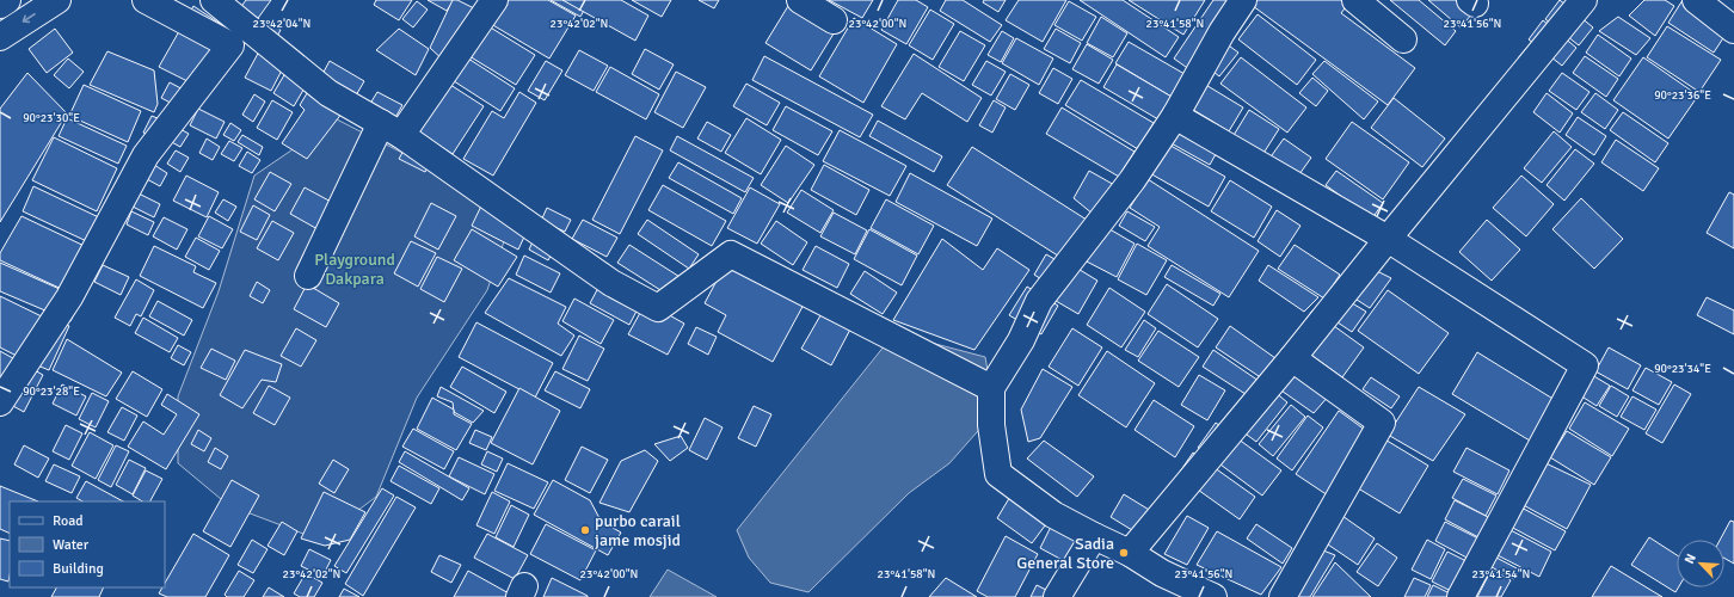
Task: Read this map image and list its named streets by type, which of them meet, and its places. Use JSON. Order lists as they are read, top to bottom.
{
  "parks": ["Playground Dakpara"],
  "places": ["purbo carail jame mosjid", "Sadia General Store"],
  "legend": ["Road", "Water", "Building"],
  "north": "top left",
  "coordinates": [
    "23°42'04\"N",
    "23°42'02\"N",
    "23°42'00\"N",
    "23°41'58\"N",
    "23°41'56\"N",
    "90°23'36\"E",
    "90°23'30\"E",
    "90°23'34\"E",
    "90°23'28\"E",
    "23°41'54\"N"
  ]
}
